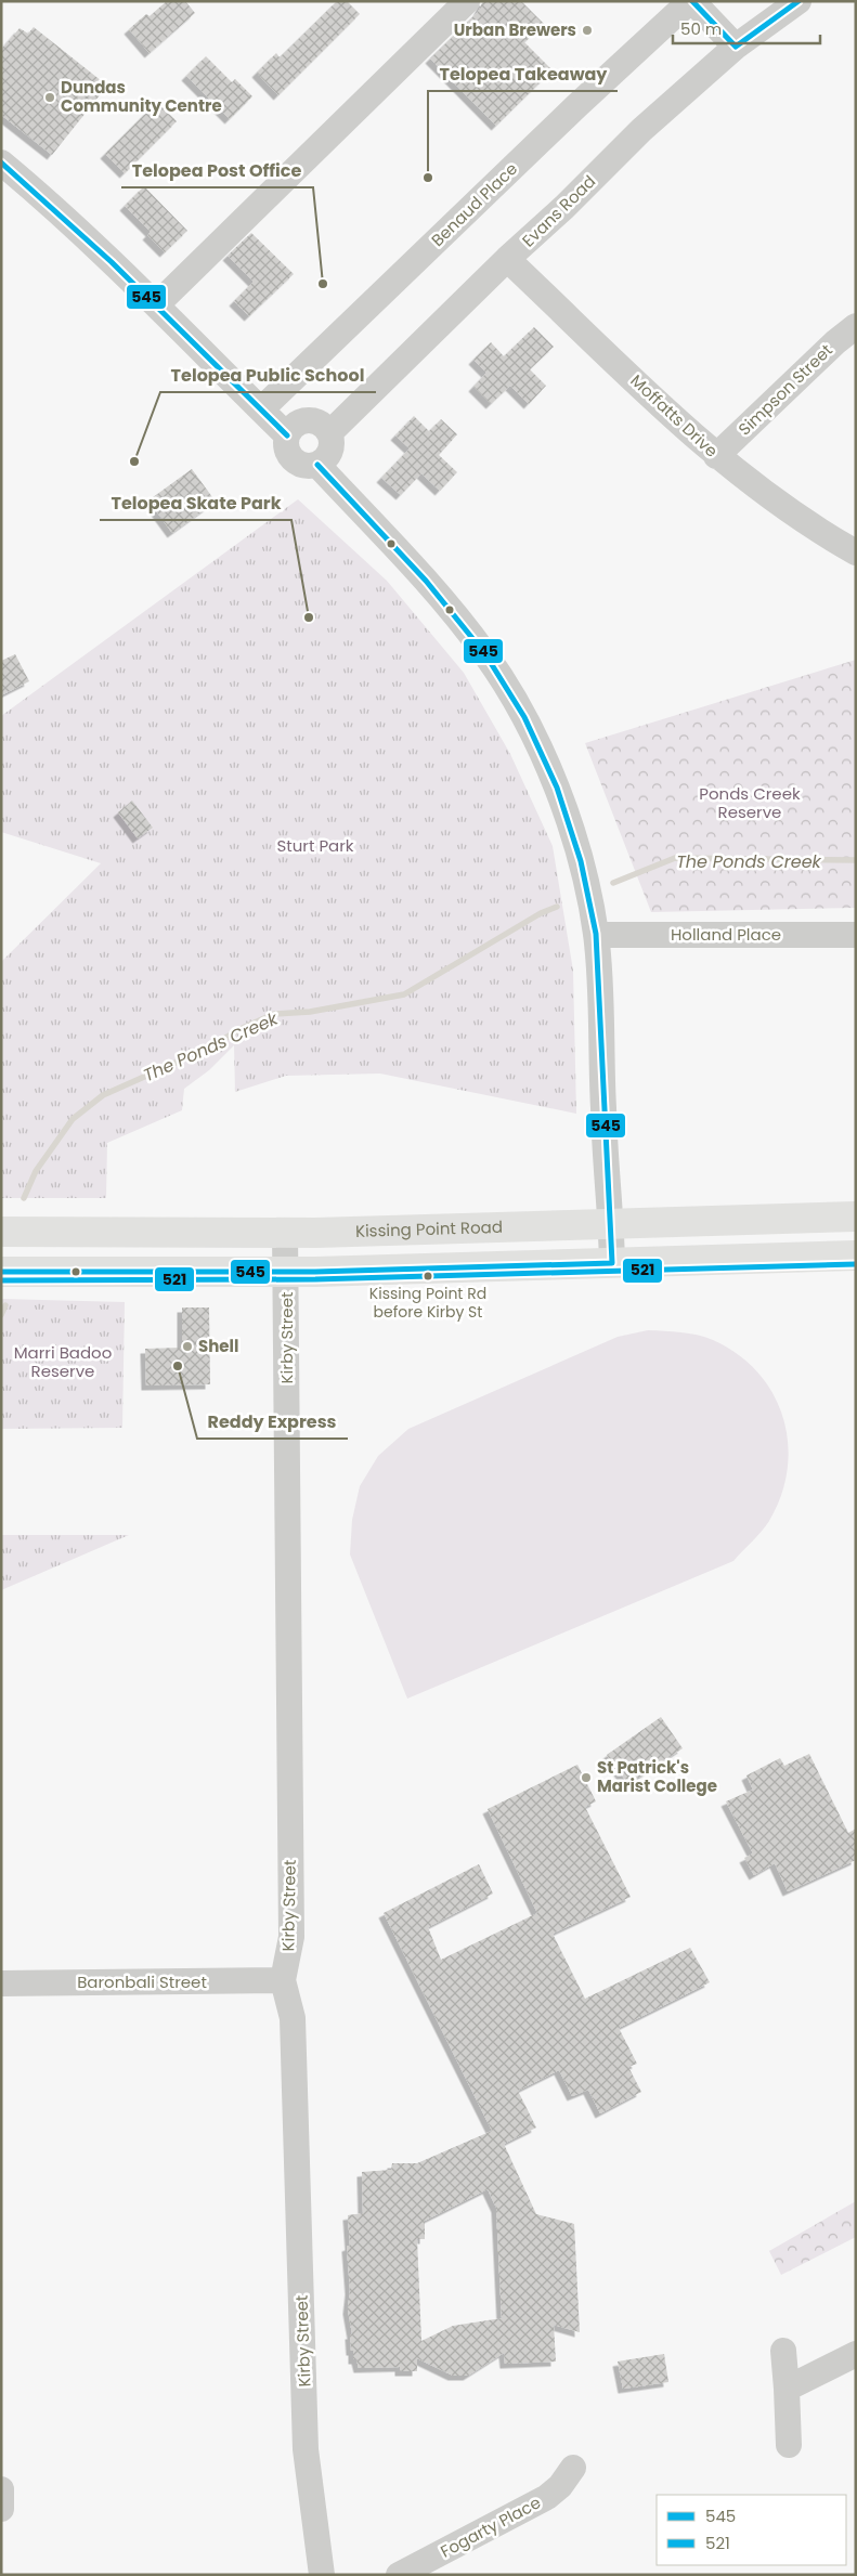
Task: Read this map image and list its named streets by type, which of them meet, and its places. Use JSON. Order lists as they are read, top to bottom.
{
  "streets": {
    "main road": ["Kissing Point Road"],
    "street": [
      "Benaud Place",
      "Evans Road",
      "Simpson Street",
      "Moffatts Drive",
      "Holland Place",
      "Kirby Street",
      "Baronbali Street",
      "Fogarty Place"
    ]
  },
  "crossings": [
    ["Evans Road", "Moffatts Drive"],
    ["Simpson Street", "Moffatts Drive"],
    ["Kissing Point Road", "Kirby Street"],
    ["Kirby Street", "Baronbali Street"]
  ],
  "water": ["The Ponds Creek"],
  "parks": ["Ponds Creek Reserve", "Sturt Park", "Marri Badoo Reserve"],
  "places": [
    "Urban Brewers",
    "Dundas Community Centre",
    "Telopea Takeaway",
    "Telopea Post Office",
    "Telopea Public School",
    "Telopea Skate Park",
    "Kissing Point Rd before Kirby St",
    "Shell",
    "Reddy Express",
    "St Patrick's Marist College"
  ],
  "lines": ["transit line 545", "transit line 521"],
  "legend": ["545", "521"],
  "scale_bar": "50 m"
}
